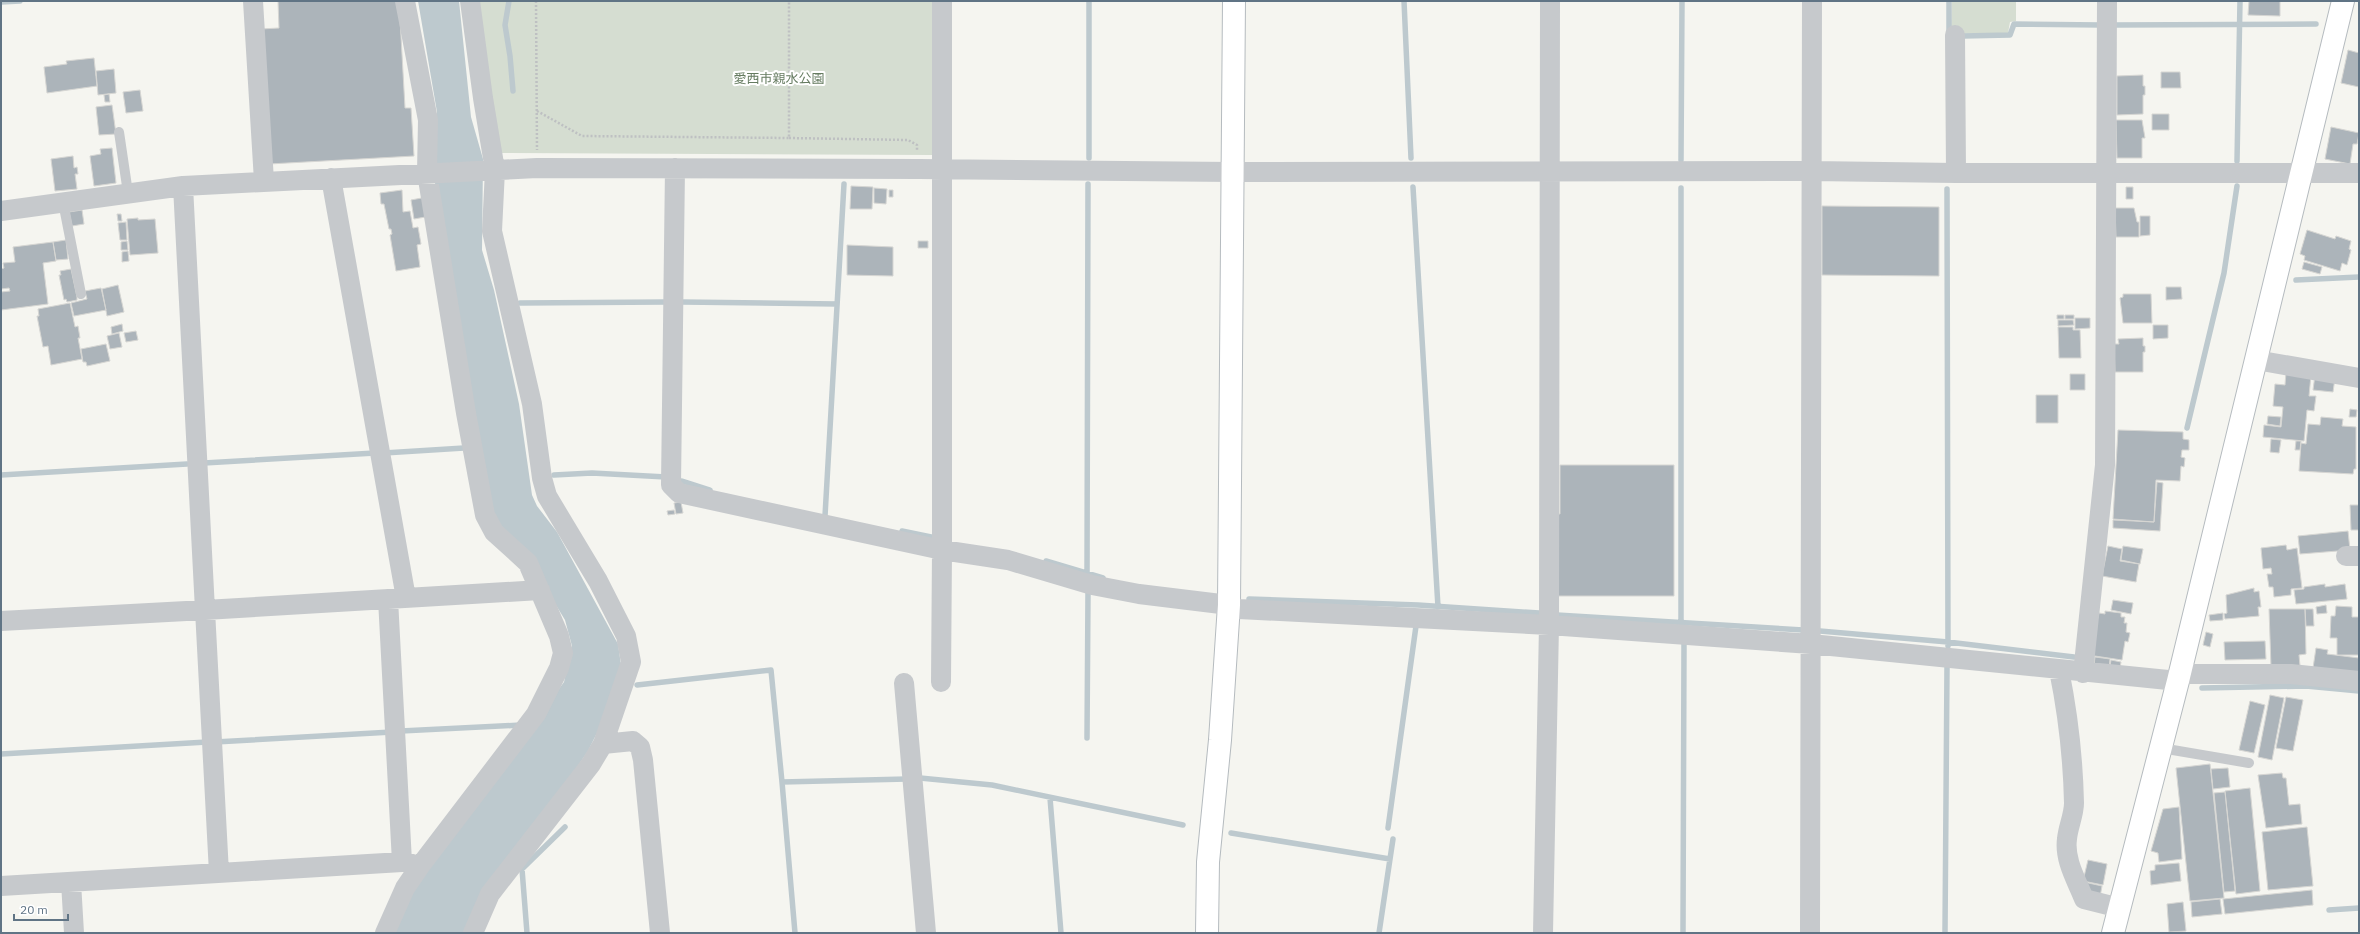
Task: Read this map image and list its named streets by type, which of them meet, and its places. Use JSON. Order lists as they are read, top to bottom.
{
  "parks": ["愛西市親水公園"],
  "scale_bar": "20 m"
}
